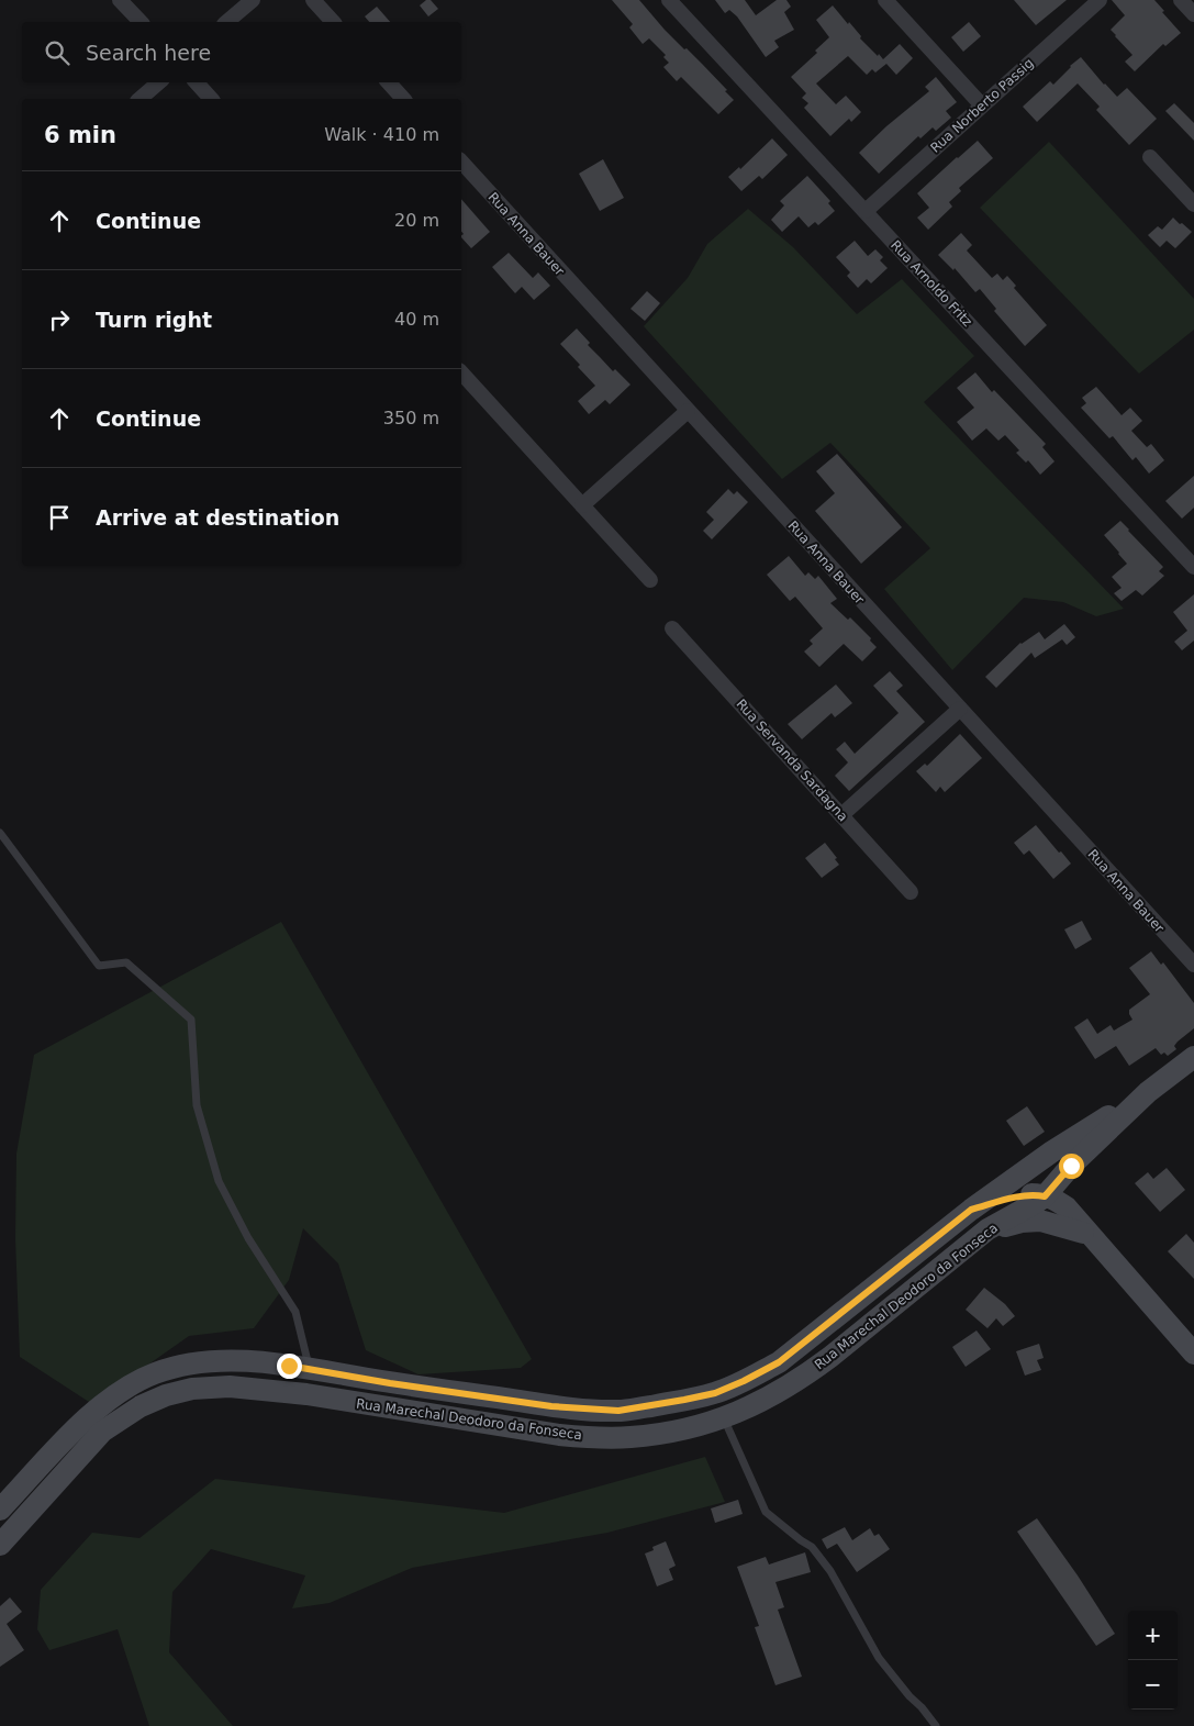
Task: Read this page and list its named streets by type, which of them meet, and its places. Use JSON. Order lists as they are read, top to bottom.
{
  "streets": {
    "main road": ["Rua Marechal Deodoro da Fonseca"],
    "street": [
      "Rua Norberto Passig",
      "Rua Anna Bauer",
      "Rua Arnoldo Fritz",
      "Rua Servanda Sardagna"
    ]
  },
  "crossings": [
    ["Rua Norberto Passig", "Rua Arnoldo Fritz"]
  ],
  "page": {
    "search": "Search here",
    "heading": ["6 min", "Walk · 410 m"],
    "list": [
      ["Continue", "20 m"],
      ["Turn right", "40 m"],
      ["Continue", "350 m"],
      "Arrive at destination"
    ],
    "map_buttons": ["+", "−"]
  }
}
